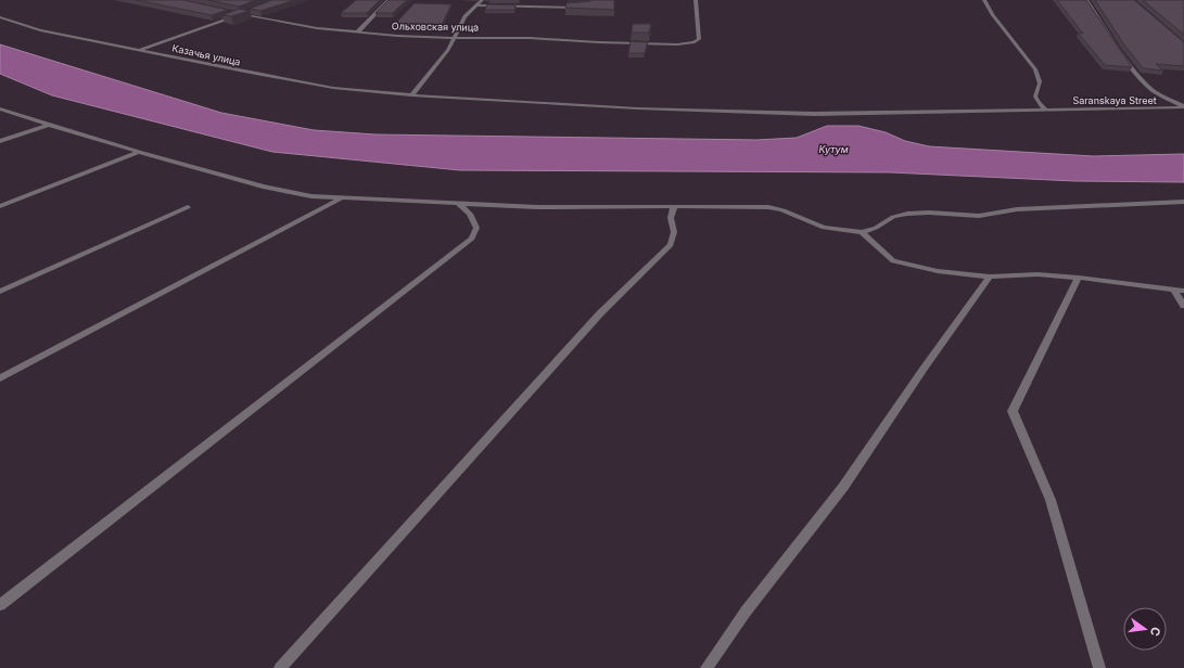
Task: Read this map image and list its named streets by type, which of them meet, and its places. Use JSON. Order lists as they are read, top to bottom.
{
  "streets": {
    "street": ["Ольховская улица", "Казачья улица", "Saranskaya Street"]
  },
  "crossings": [
    ["Казачья улица", "Saranskaya Street"]
  ],
  "water": ["Кутум"],
  "north": "right"
}
